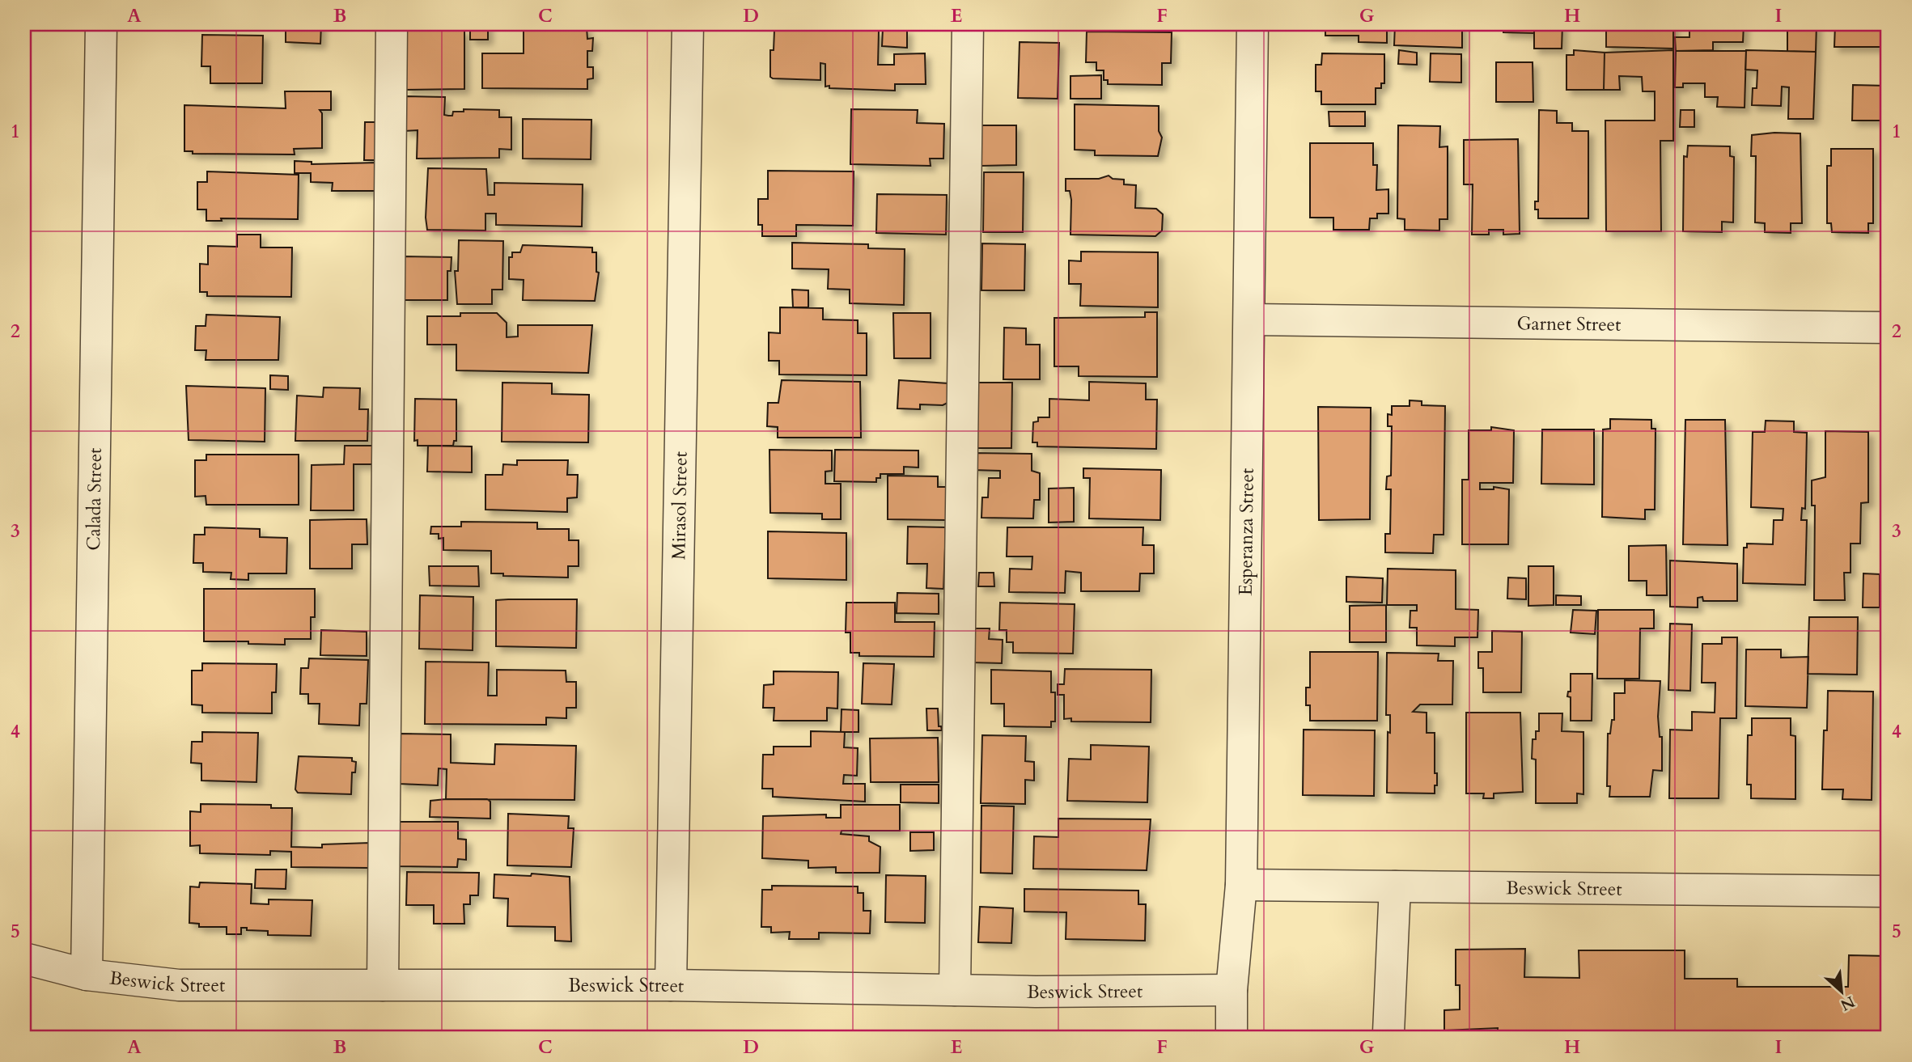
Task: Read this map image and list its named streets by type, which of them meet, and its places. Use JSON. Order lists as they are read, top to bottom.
{
  "streets": {
    "street": [
      "Garnet Street",
      "Calada Street",
      "Mirasol Street",
      "Esperanza Street",
      "Beswick Street"
    ]
  },
  "crossings": [
    ["Garnet Street", "Esperanza Street"],
    ["Calada Street", "Beswick Street"],
    ["Mirasol Street", "Beswick Street"],
    ["Esperanza Street", "Beswick Street"]
  ],
  "north": "bottom right",
  "grid": {
    "columns": [
      "A",
      "B",
      "C",
      "D",
      "E",
      "F",
      "G",
      "H",
      "I"
    ],
    "rows": [
      "1",
      "2",
      "3",
      "4",
      "5"
    ]
  }
}
